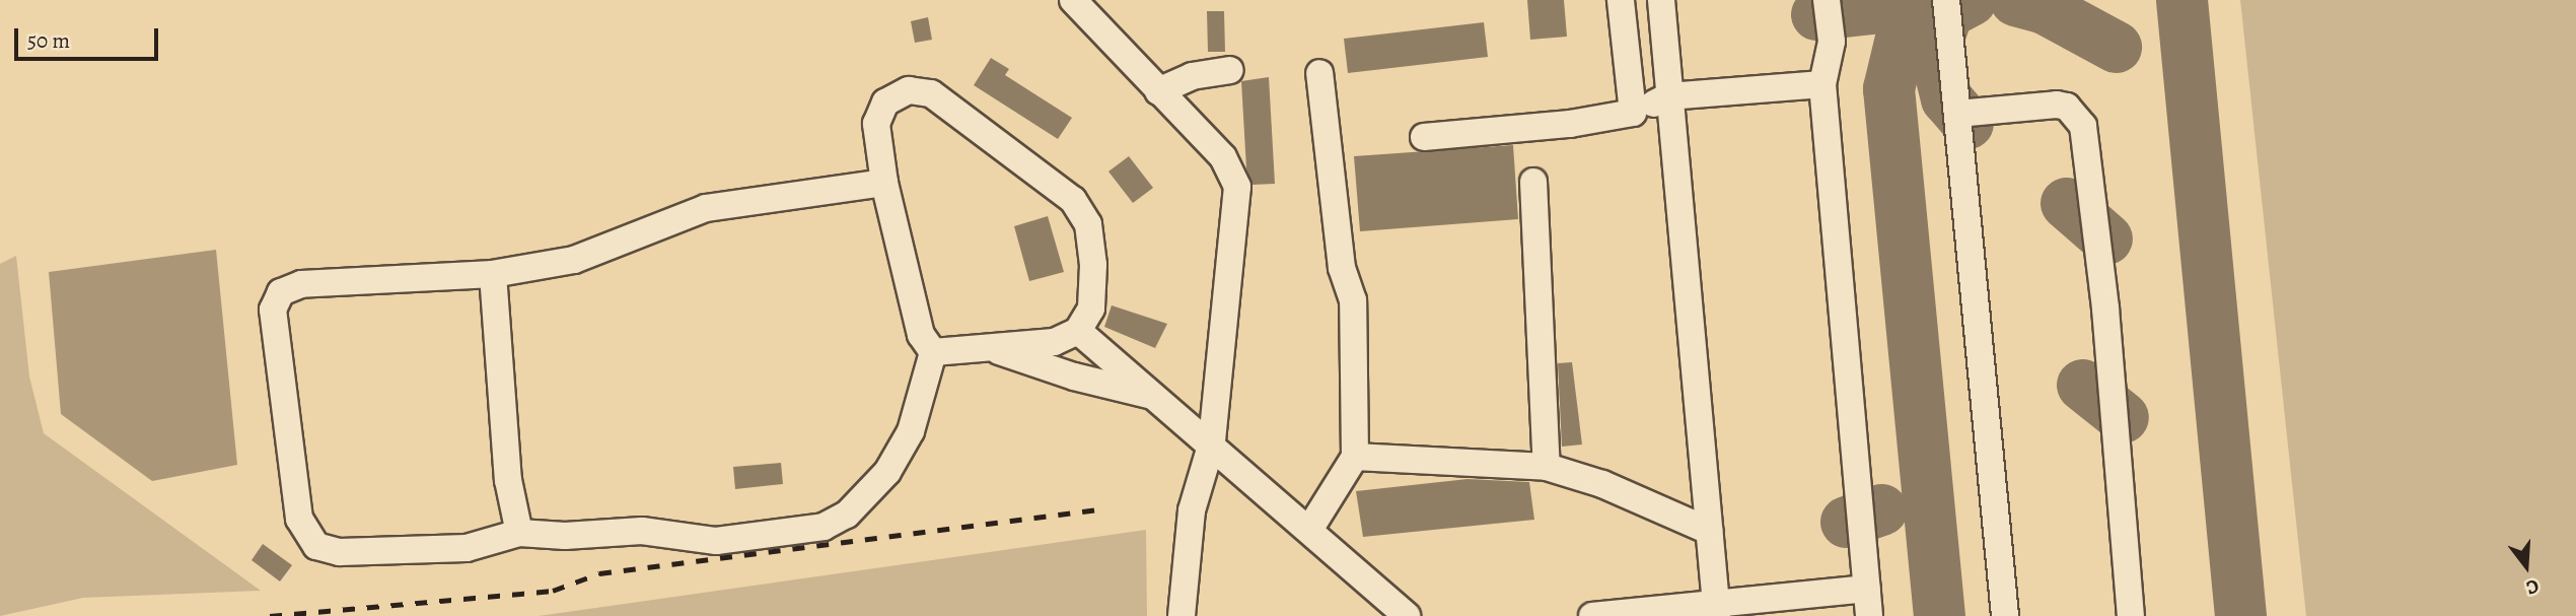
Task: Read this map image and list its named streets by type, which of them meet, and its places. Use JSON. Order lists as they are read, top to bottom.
{
  "scale_bar": "50 m",
  "north": "bottom"
}
